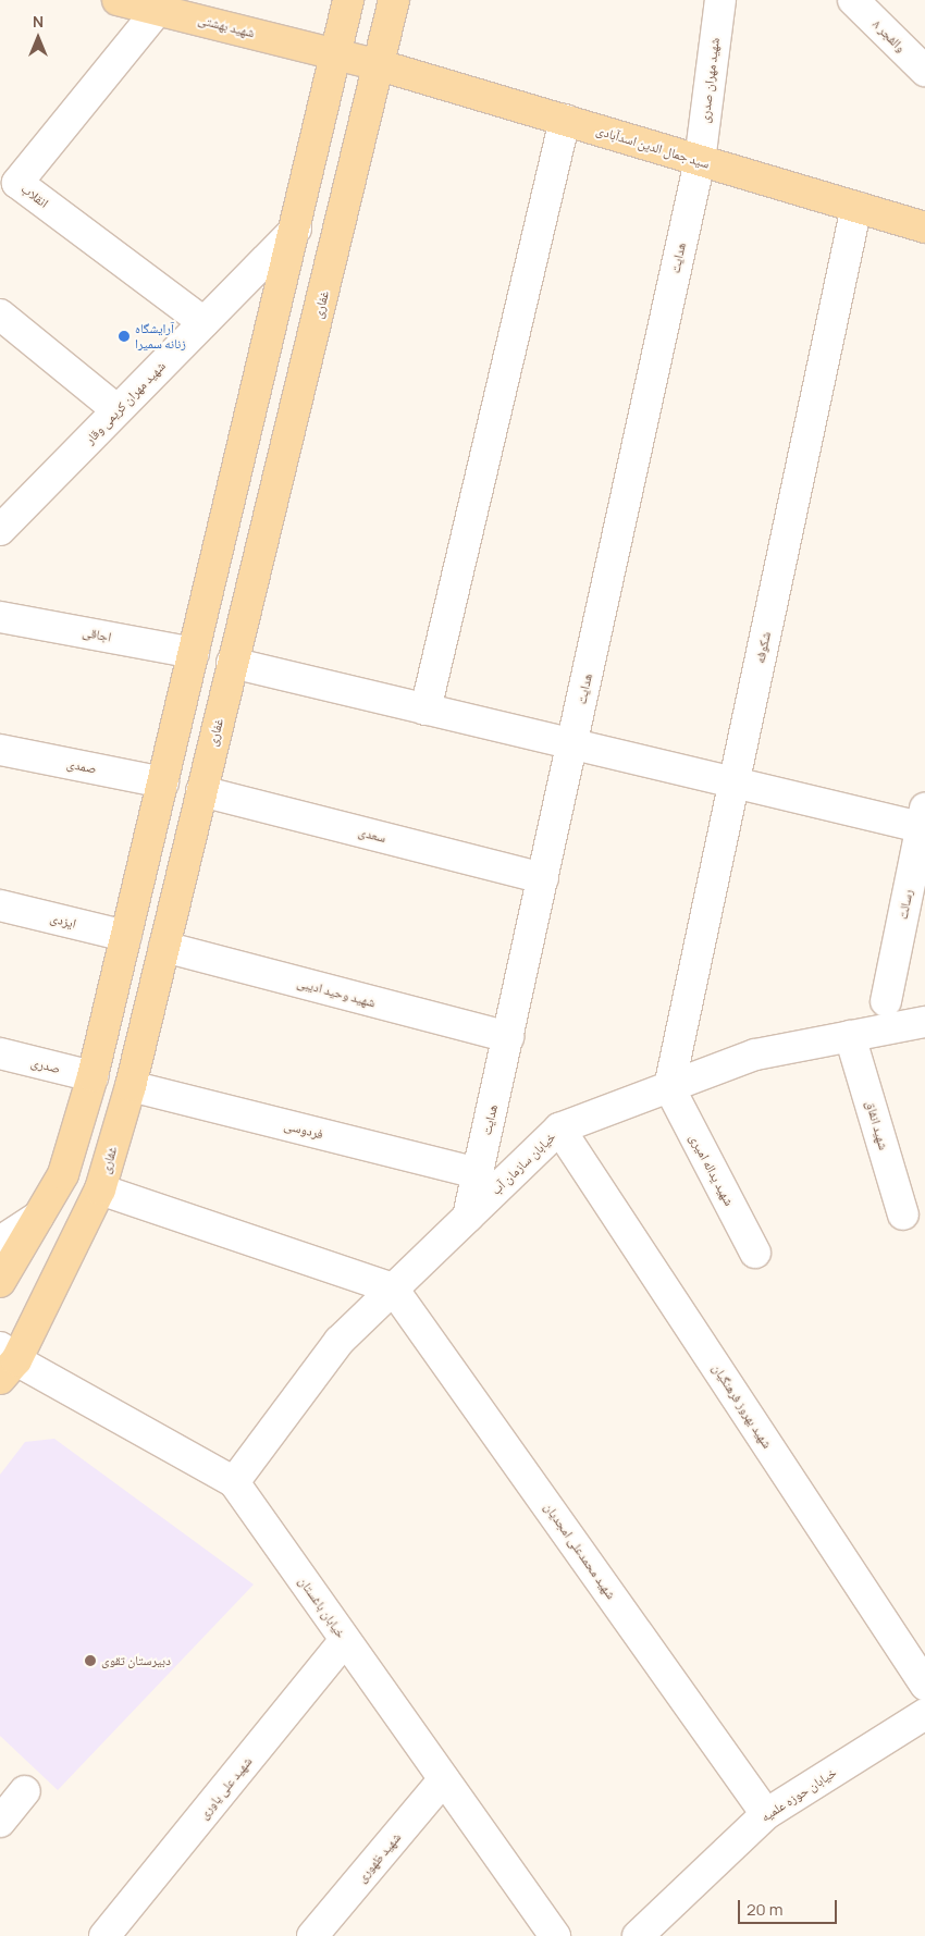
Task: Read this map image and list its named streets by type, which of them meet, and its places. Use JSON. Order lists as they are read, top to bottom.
{
  "streets": {
    "main road": ["شهید بهشتی", "سید جمال الدین اسدآبادی", "غفاری"],
    "street": [
      "والفجر ۸",
      "شهید مهران صدری",
      "انقلاب",
      "هدایت",
      "شهید مهران کریمی وقار",
      "اجاقی",
      "شکوفه",
      "صمدی",
      "سعدی",
      "رسالت",
      "ایزدی",
      "شهید وحید ادیبی",
      "صدری",
      "شهید انفاق",
      "فردوسی",
      "خیابان سازمان آب",
      "شهید یداله امیری",
      "شهید بهروز فرهنگیان",
      "شهید محمدعلی امجدیان",
      "خیابان باغستان",
      "شهید علی یاوری",
      "خیابان حوزه علمیه",
      "شهید ظهوری"
    ]
  },
  "crossings": [
    ["شهید بهشتی", "سید جمال الدین اسدآبادی"],
    ["شهید بهشتی", "انقلاب"],
    ["شهید بهشتی", "غفاری"],
    ["شهید مهران صدری", "سید جمال الدین اسدآبادی"],
    ["شهید مهران صدری", "هدایت"],
    ["سید جمال الدین اسدآبادی", "هدایت"],
    ["سید جمال الدین اسدآبادی", "غفاری"],
    ["سید جمال الدین اسدآبادی", "شکوفه"],
    ["انقلاب", "شهید مهران کریمی وقار"],
    ["هدایت", "سعدی"],
    ["هدایت", "شهید وحید ادیبی"],
    ["هدایت", "فردوسی"],
    ["هدایت", "خیابان سازمان آب"],
    ["غفاری", "سعدی"],
    ["غفاری", "شهید وحید ادیبی"],
    ["غفاری", "فردوسی"],
    ["غفاری", "خیابان باغستان"],
    ["شکوفه", "خیابان سازمان آب"],
    ["شکوفه", "شهید یداله امیری"],
    ["شهید انفاق", "خیابان سازمان آب"],
    ["خیابان سازمان آب", "شهید یداله امیری"],
    ["خیابان سازمان آب", "شهید بهروز فرهنگیان"],
    ["خیابان سازمان آب", "شهید محمدعلی امجدیان"],
    ["خیابان سازمان آب", "خیابان باغستان"],
    ["شهید محمدعلی امجدیان", "خیابان حوزه علمیه"],
    ["خیابان باغستان", "شهید علی یاوری"],
    ["خیابان باغستان", "شهید ظهوری"]
  ],
  "places": ["آرایشگاه زنانه سمیرا", "دبیرستان تقوی"],
  "scale_bar": "20 m",
  "north": "top"
}
